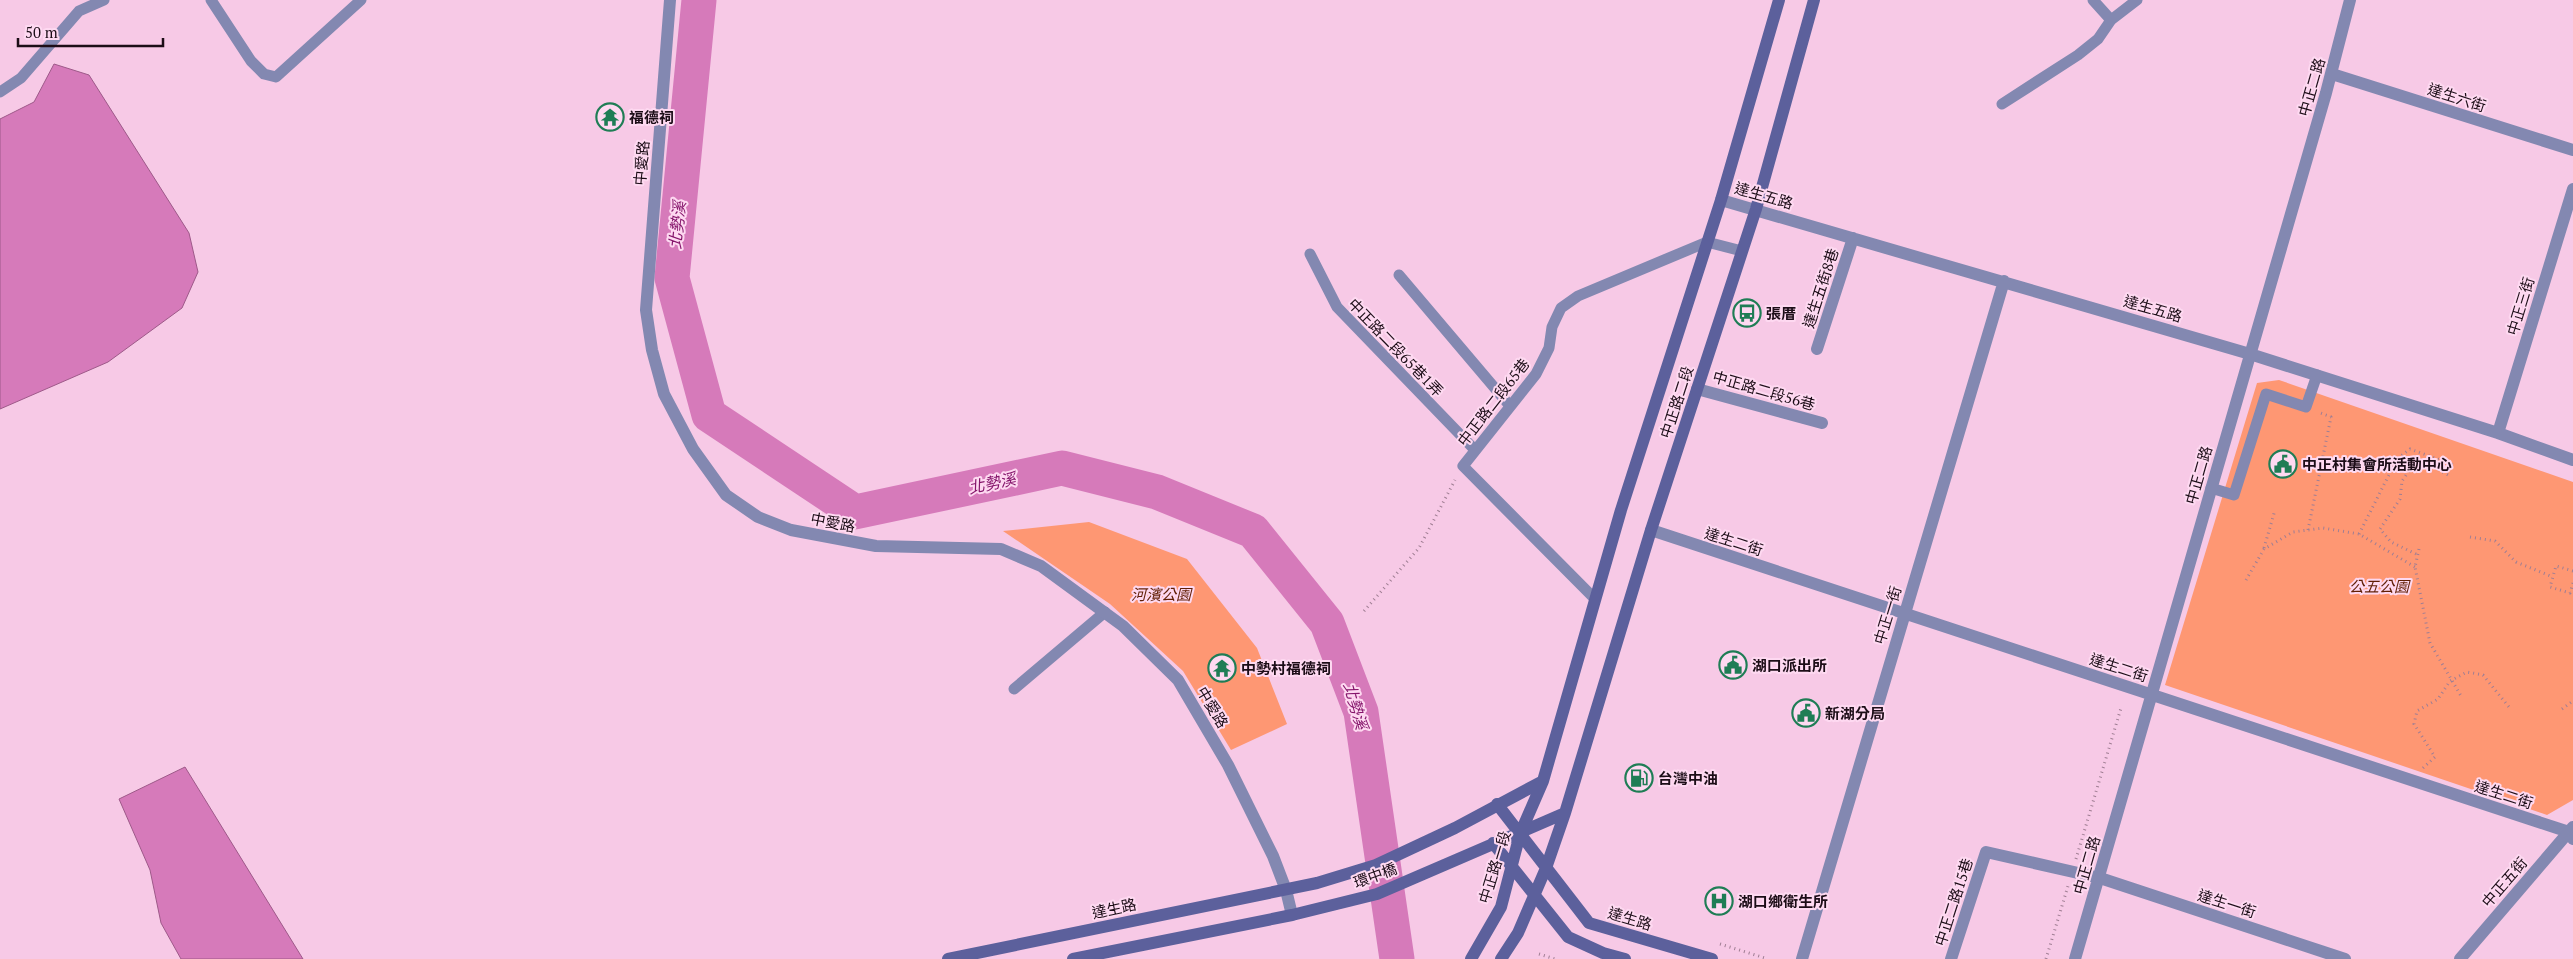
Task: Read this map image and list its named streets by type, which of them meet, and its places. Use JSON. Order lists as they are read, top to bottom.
{
  "streets": {
    "main road": [
      "中正路二段",
      "中正路一段",
      "環中橋",
      "達生路"
    ],
    "street": [
      "中正二路",
      "達生六街",
      "中愛路",
      "達生五路",
      "達生五街8巷",
      "中正三街",
      "中正路二段56巷",
      "達生二街",
      "中正一街",
      "中正五街",
      "中正二路15巷",
      "達生一街"
    ],
    "lane": ["中正路二段65巷1弄", "中正路二段65巷"]
  },
  "crossings": [
    ["中正二路", "達生六街"],
    ["中正二路", "達生五路"],
    ["中正二路", "達生二街"],
    ["中正二路", "中正二路15巷"],
    ["中正二路", "達生一街"],
    ["中愛路", "環中橋"],
    ["中愛路", "達生路"],
    ["達生五路", "達生五街8巷"],
    ["達生五路", "中正三街"],
    ["達生五路", "中正路二段"],
    ["達生五路", "中正一街"],
    ["中正路二段65巷1弄", "中正路二段65巷"],
    ["中正路二段56巷", "中正路二段"],
    ["中正路二段65巷", "中正路二段"],
    ["中正路二段", "達生二街"],
    ["中正路二段", "中正路一段"],
    ["達生二街", "中正一街"],
    ["達生二街", "中正五街"],
    ["中正路一段", "達生路"],
    ["環中橋", "達生路"],
    ["中正二路15巷", "達生一街"]
  ],
  "water": ["北勢溪"],
  "parks": ["公五公園", "河濱公園"],
  "places": {
    "temple": ["福德祠", "中勢村福德祠"],
    "bus stop": ["張厝"],
    "public building": ["中正村集會所活動中心", "湖口派出所", "新湖分局"],
    "fuel station": ["台灣中油"],
    "hospital": ["湖口鄉衛生所"]
  },
  "scale_bar": "50 m"
}
